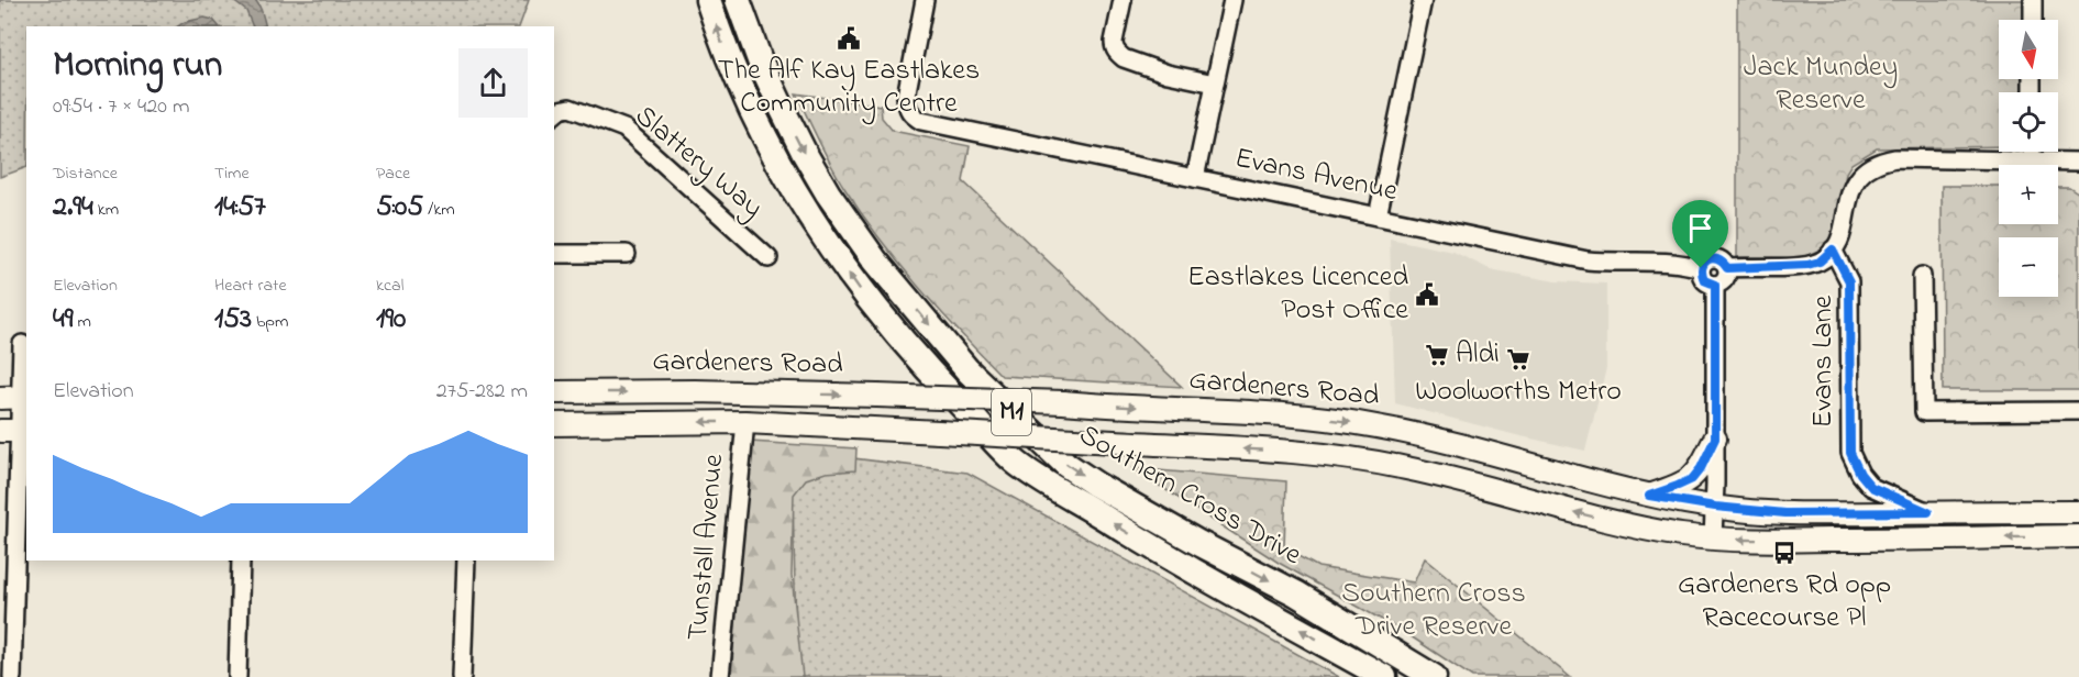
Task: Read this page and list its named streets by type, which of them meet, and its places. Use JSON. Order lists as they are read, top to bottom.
{
  "streets": {
    "highway": ["M1", "Southern Cross Drive"],
    "main road": ["Gardeners Road"],
    "street": [
      "Slattery Way",
      "Evans Avenue",
      "Evans Lane",
      "Tunstall Avenue"
    ]
  },
  "crossings": [
    ["Evans Lane", "Gardeners Road"],
    ["Gardeners Road", "Tunstall Avenue"]
  ],
  "parks": ["Jack Mundey Reserve", "Southern Cross Drive Reserve"],
  "places": {
    "public building": ["The Alf Kay Eastlakes Community Centre", "Eastlakes Licenced Post Office"],
    "supermarket": ["Aldi", "Woolworths Metro"],
    "bus stop": ["Gardeners Rd opp Racecourse Pl"]
  },
  "north": "bottom",
  "page": {
    "map_buttons": ["+", "−"],
    "heading": ["Morning run", "09:54 · 7 × 420 m"],
    "stats": [
      ["Distance", "2.94 km"],
      ["Time", "14:57"],
      ["Pace", "5:05 /km"],
      ["Elevation", "49 m"],
      ["Heart rate", "153 bpm"],
      ["kcal", "190"]
    ],
    "chart": ["Elevation", "275–282 m"]
  }
}
